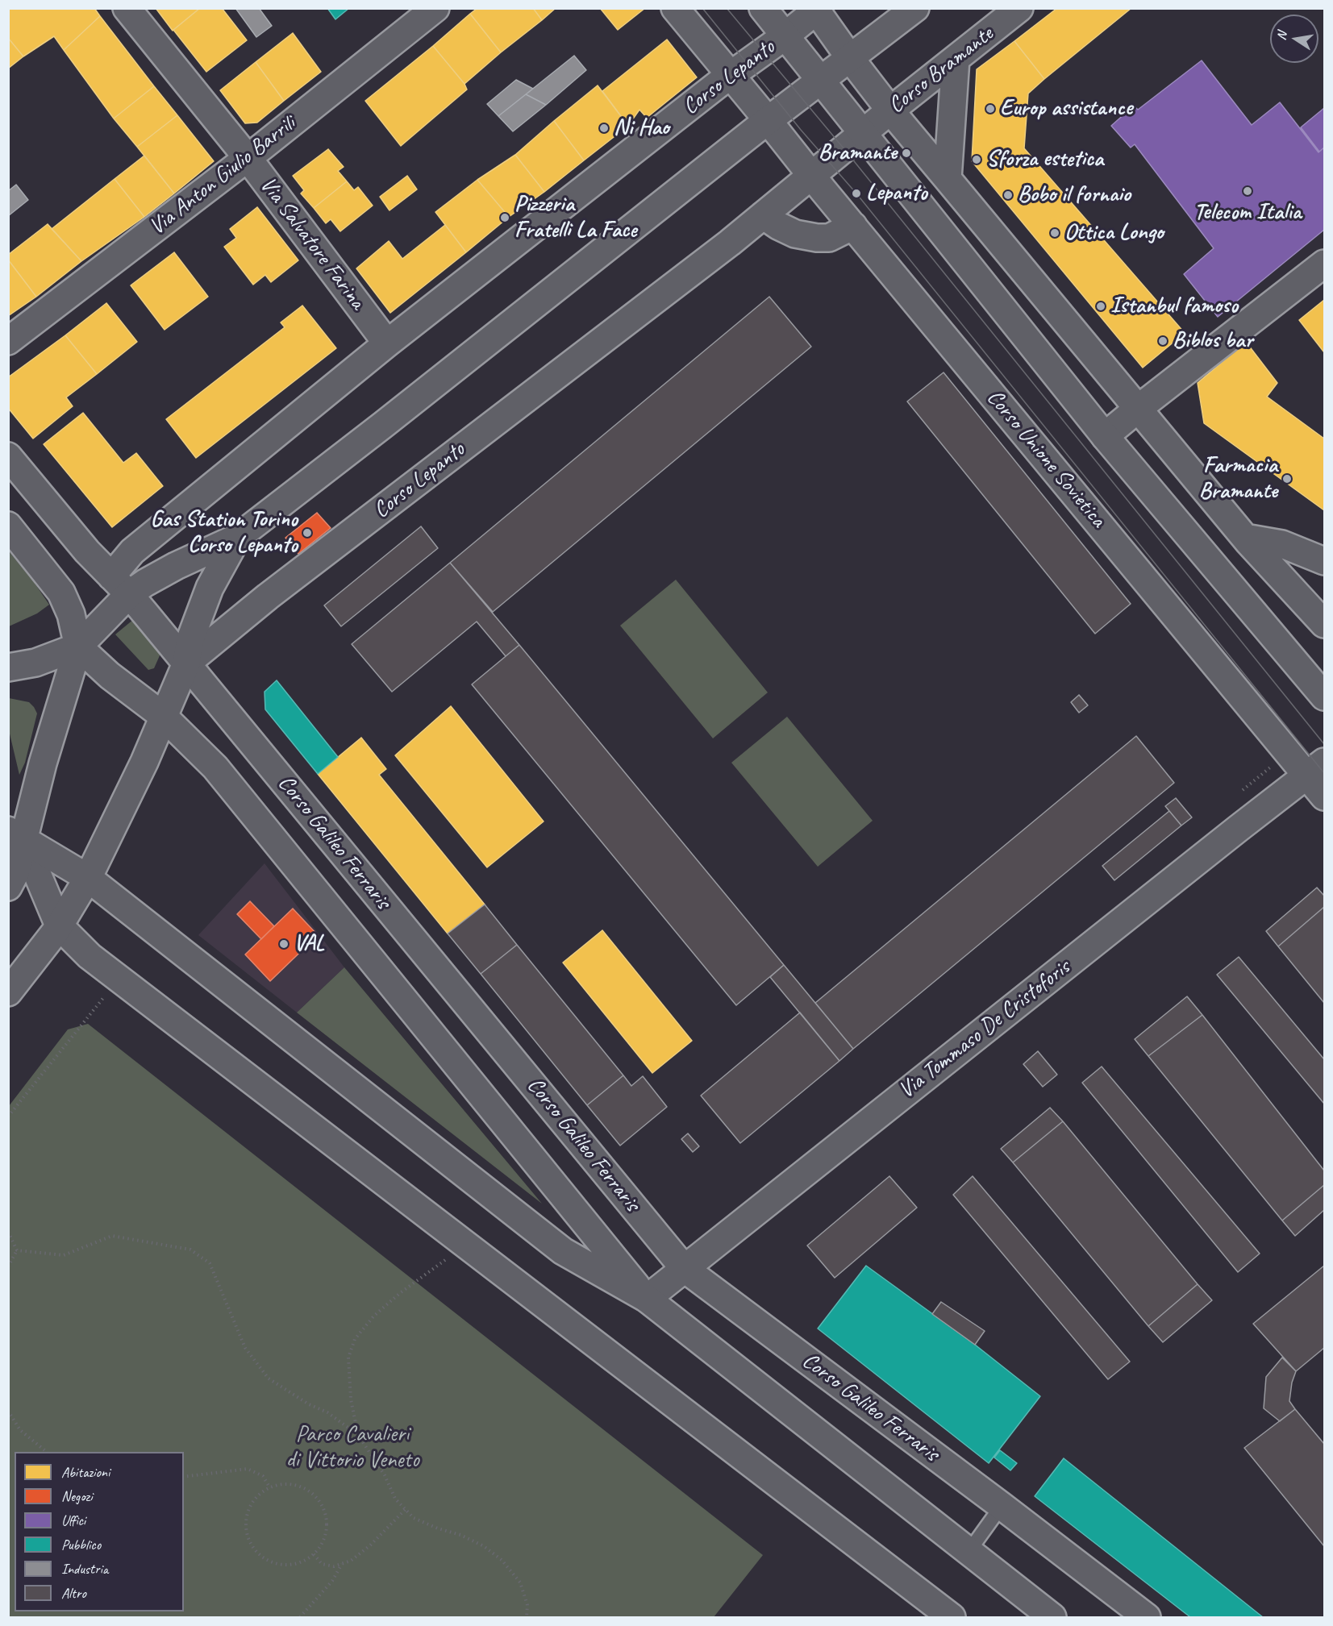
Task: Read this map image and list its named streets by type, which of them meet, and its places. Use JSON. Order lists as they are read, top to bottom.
{
  "streets": {
    "street": [
      "Corso Bramante",
      "Corso Lepanto",
      "Via Anton Giulio Barrili",
      "Via Salvatore Farina",
      "Corso Unione Sovietica",
      "Corso Galileo Ferraris",
      "Via Tommaso De Cristoforis"
    ]
  },
  "crossings": [
    ["Corso Bramante", "Corso Lepanto"],
    ["Corso Lepanto", "Via Salvatore Farina"],
    ["Corso Lepanto", "Corso Unione Sovietica"],
    ["Corso Lepanto", "Corso Galileo Ferraris"],
    ["Via Anton Giulio Barrili", "Via Salvatore Farina"],
    ["Corso Unione Sovietica", "Via Tommaso De Cristoforis"],
    ["Corso Galileo Ferraris", "Via Tommaso De Cristoforis"]
  ],
  "parks": ["Parco Cavalieri di Vittorio Veneto"],
  "places": [
    "Europ assistance",
    "Ni Hao",
    "Bramante",
    "Sforza estetica",
    "Telecom Italia",
    "Lepanto",
    "Bobo il fornaio",
    "Pizzeria Fratelli La Face",
    "Ottica Longo",
    "Istanbul famoso",
    "Biblos bar",
    "Farmacia Bramante",
    "Gas Station Torino Corso Lepanto",
    "VAL"
  ],
  "legend": [
    "Abitazioni",
    "Negozi",
    "Uffici",
    "Pubblico",
    "Industria",
    "Altro"
  ],
  "north": "left"
}
